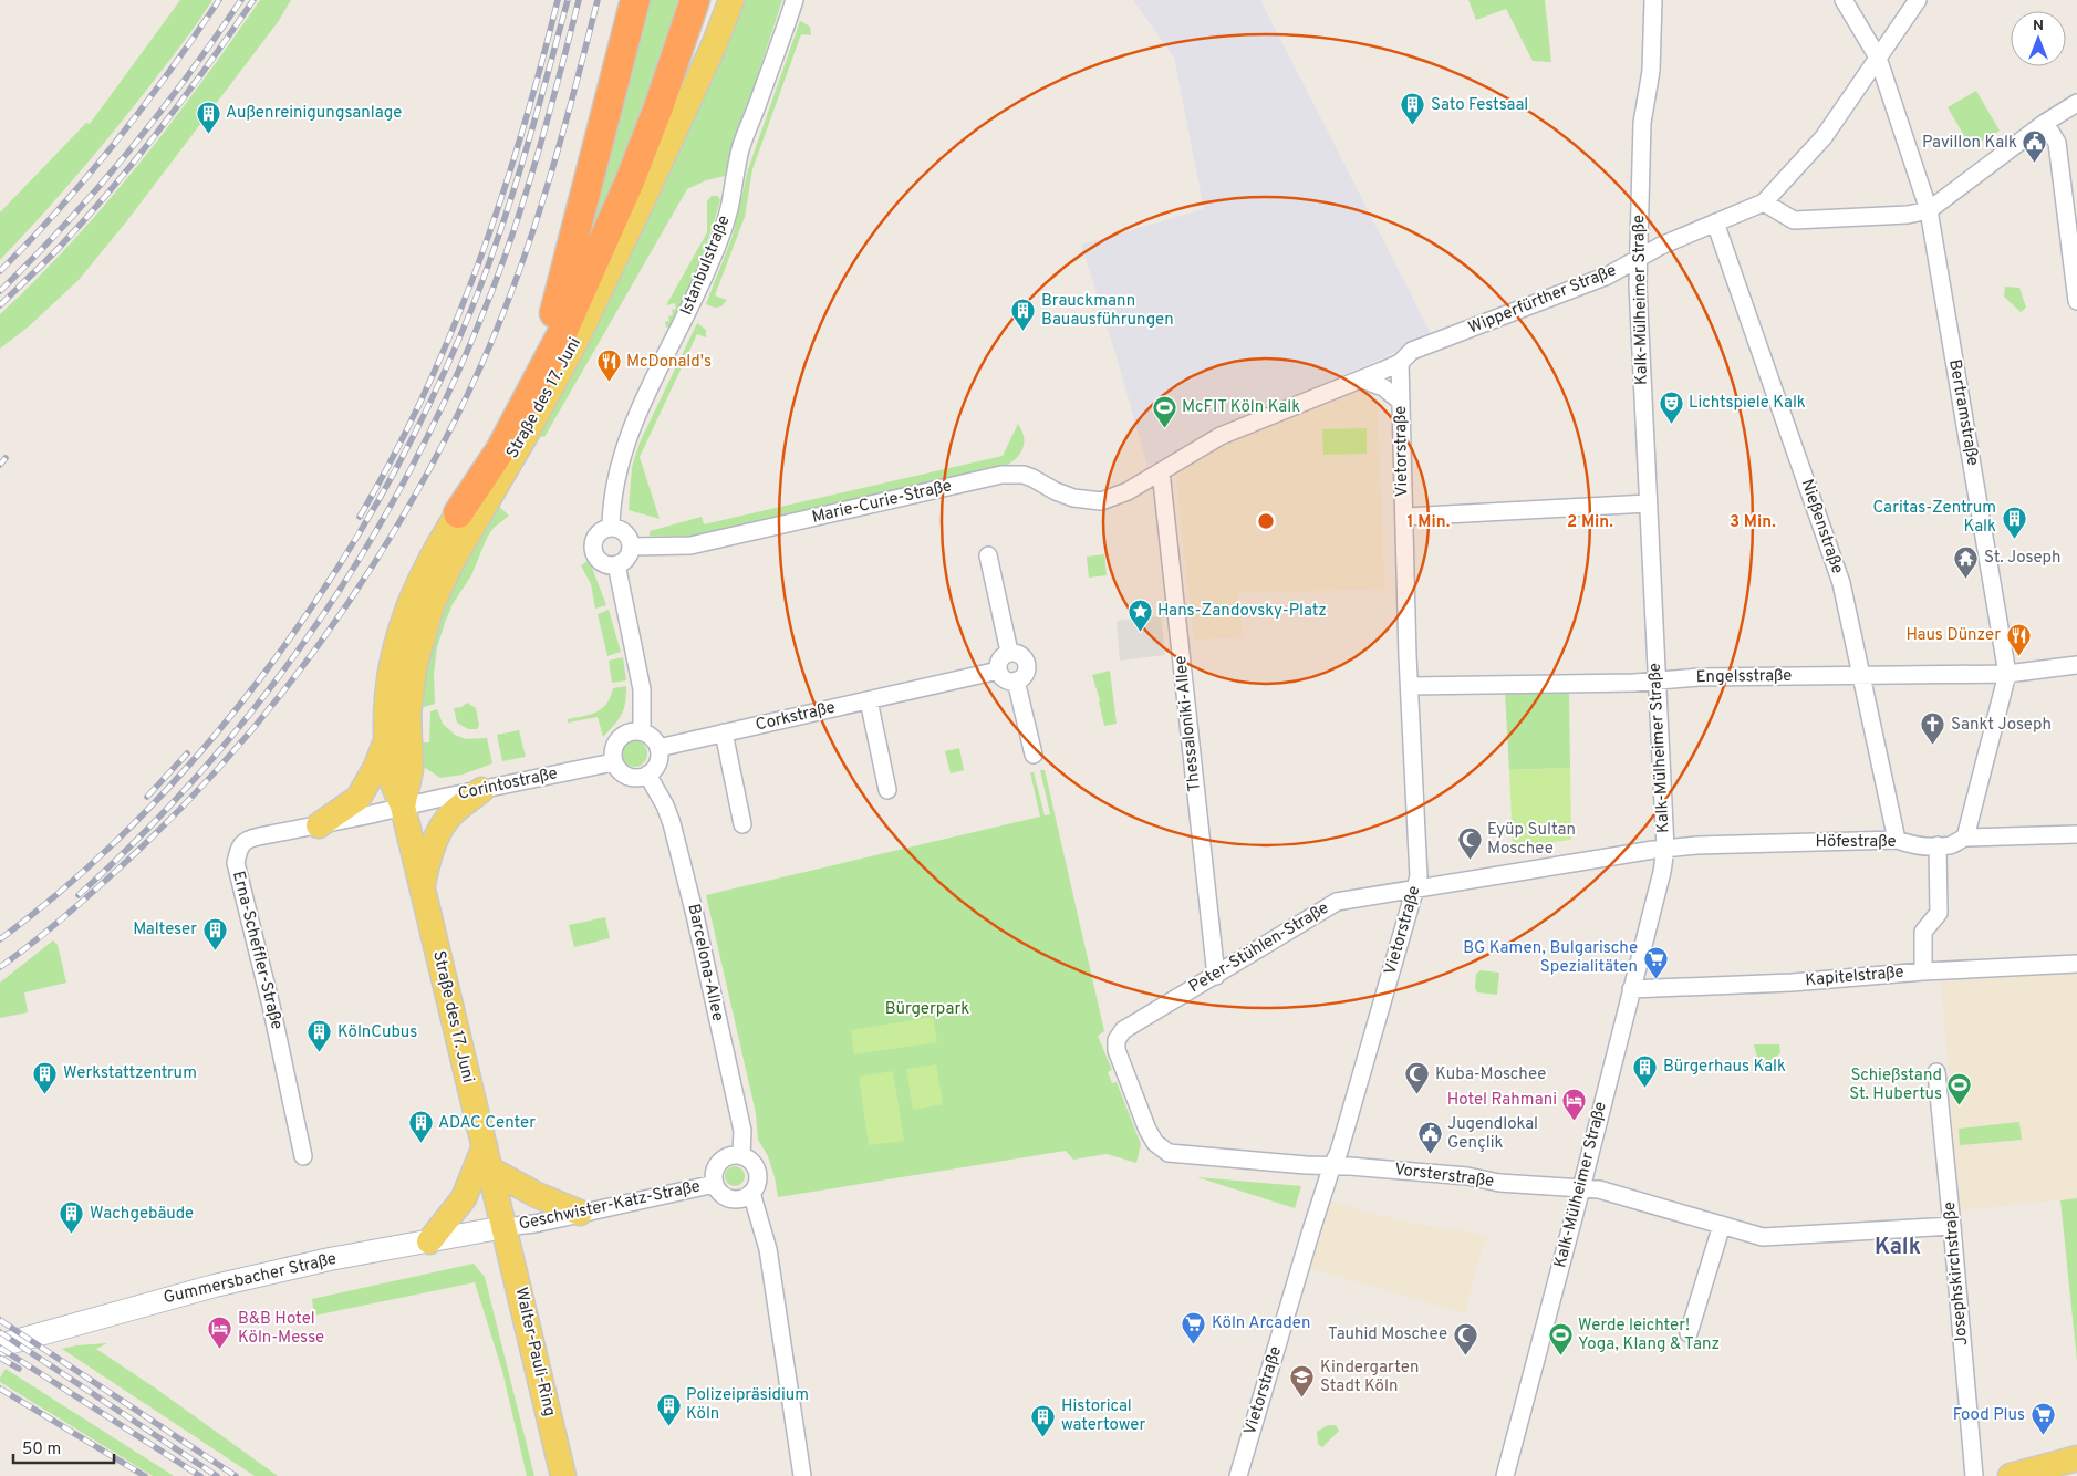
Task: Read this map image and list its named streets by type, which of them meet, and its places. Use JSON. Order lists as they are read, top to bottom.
{
  "streets": {
    "main road": ["Straße des 17. Juni", "Walter-Pauli-Ring"],
    "street": [
      "Istanbulstraße",
      "Wipperfürther Straße",
      "Kalk-Mülheimer Straße",
      "Bertramstraße",
      "Vietorstraße",
      "Marie-Curie-Straße",
      "Nießenstraße",
      "Engelsstraße",
      "Corkstraße",
      "Thessaloniki-Allee",
      "Corintostraße",
      "Höfestraße",
      "Peter-Stühlen-Straße",
      "Erna-Scheffler-Straße",
      "Barcelona-Allee",
      "Kapitelstraße",
      "Vorsterstraße",
      "Geschwister-Katz-Straße",
      "Josephskirchstraße",
      "Gummersbacher Straße"
    ]
  },
  "crossings": [
    ["Istanbulstraße", "Marie-Curie-Straße"],
    ["Wipperfürther Straße", "Kalk-Mülheimer Straße"],
    ["Wipperfürther Straße", "Bertramstraße"],
    ["Wipperfürther Straße", "Vietorstraße"],
    ["Wipperfürther Straße", "Marie-Curie-Straße"],
    ["Wipperfürther Straße", "Nießenstraße"],
    ["Wipperfürther Straße", "Thessaloniki-Allee"],
    ["Kalk-Mülheimer Straße", "Engelsstraße"],
    ["Kalk-Mülheimer Straße", "Höfestraße"],
    ["Kalk-Mülheimer Straße", "Peter-Stühlen-Straße"],
    ["Kalk-Mülheimer Straße", "Kapitelstraße"],
    ["Kalk-Mülheimer Straße", "Vorsterstraße"],
    ["Straße des 17. Juni", "Corintostraße"],
    ["Straße des 17. Juni", "Erna-Scheffler-Straße"],
    ["Straße des 17. Juni", "Geschwister-Katz-Straße"],
    ["Straße des 17. Juni", "Gummersbacher Straße"],
    ["Straße des 17. Juni", "Walter-Pauli-Ring"],
    ["Bertramstraße", "Engelsstraße"],
    ["Bertramstraße", "Höfestraße"],
    ["Vietorstraße", "Engelsstraße"],
    ["Vietorstraße", "Peter-Stühlen-Straße"],
    ["Vietorstraße", "Vorsterstraße"],
    ["Nießenstraße", "Engelsstraße"],
    ["Nießenstraße", "Höfestraße"],
    ["Corkstraße", "Corintostraße"],
    ["Corkstraße", "Barcelona-Allee"],
    ["Thessaloniki-Allee", "Peter-Stühlen-Straße"],
    ["Corintostraße", "Erna-Scheffler-Straße"],
    ["Corintostraße", "Barcelona-Allee"],
    ["Höfestraße", "Peter-Stühlen-Straße"],
    ["Peter-Stühlen-Straße", "Vorsterstraße"],
    ["Barcelona-Allee", "Geschwister-Katz-Straße"],
    ["Vorsterstraße", "Josephskirchstraße"],
    ["Geschwister-Katz-Straße", "Gummersbacher Straße"],
    ["Geschwister-Katz-Straße", "Walter-Pauli-Ring"],
    ["Gummersbacher Straße", "Walter-Pauli-Ring"]
  ],
  "districts": ["Kalk"],
  "parks": ["Bürgerpark"],
  "places": {
    "building": [
      "Sato Festsaal",
      "Außenreinigungsanlage",
      "Brauckmann Bauausführungen",
      "Caritas-Zentrum Kalk",
      "Malteser",
      "KölnCubus",
      "Bürgerhaus Kalk",
      "Werkstattzentrum",
      "ADAC Center",
      "Wachgebäude",
      "Polizeipräsidium Köln",
      "Historical watertower"
    ],
    "public building": ["Pavillon Kalk", "Jugendlokal Gençlik"],
    "restaurant": ["McDonald's", "Haus Dünzer"],
    "theatre": ["Lichtspiele Kalk"],
    "sports": ["McFIT Köln Kalk", "Schießstand St. Hubertus", "Werde leichter! Yoga, Klang & Tanz"],
    "temple": ["St. Joseph"],
    "place": ["Hans-Zandovsky-Platz"],
    "church": ["Sankt Joseph"],
    "mosque": ["Eyüp Sultan Moschee", "Kuba-Moschee", "Tauhid Moschee"],
    "supermarket": ["BG Kamen, Bulgarische Spezialitäten", "Köln Arcaden", "Food Plus"],
    "hotel": ["Hotel Rahmani", "B&B Hotel Köln-Messe"],
    "school or university": ["Kindergarten Stadt Köln"]
  },
  "scale_bar": "50 m",
  "north": "top",
  "rings": ["1 Min.", "2 Min.", "3 Min."]
}
